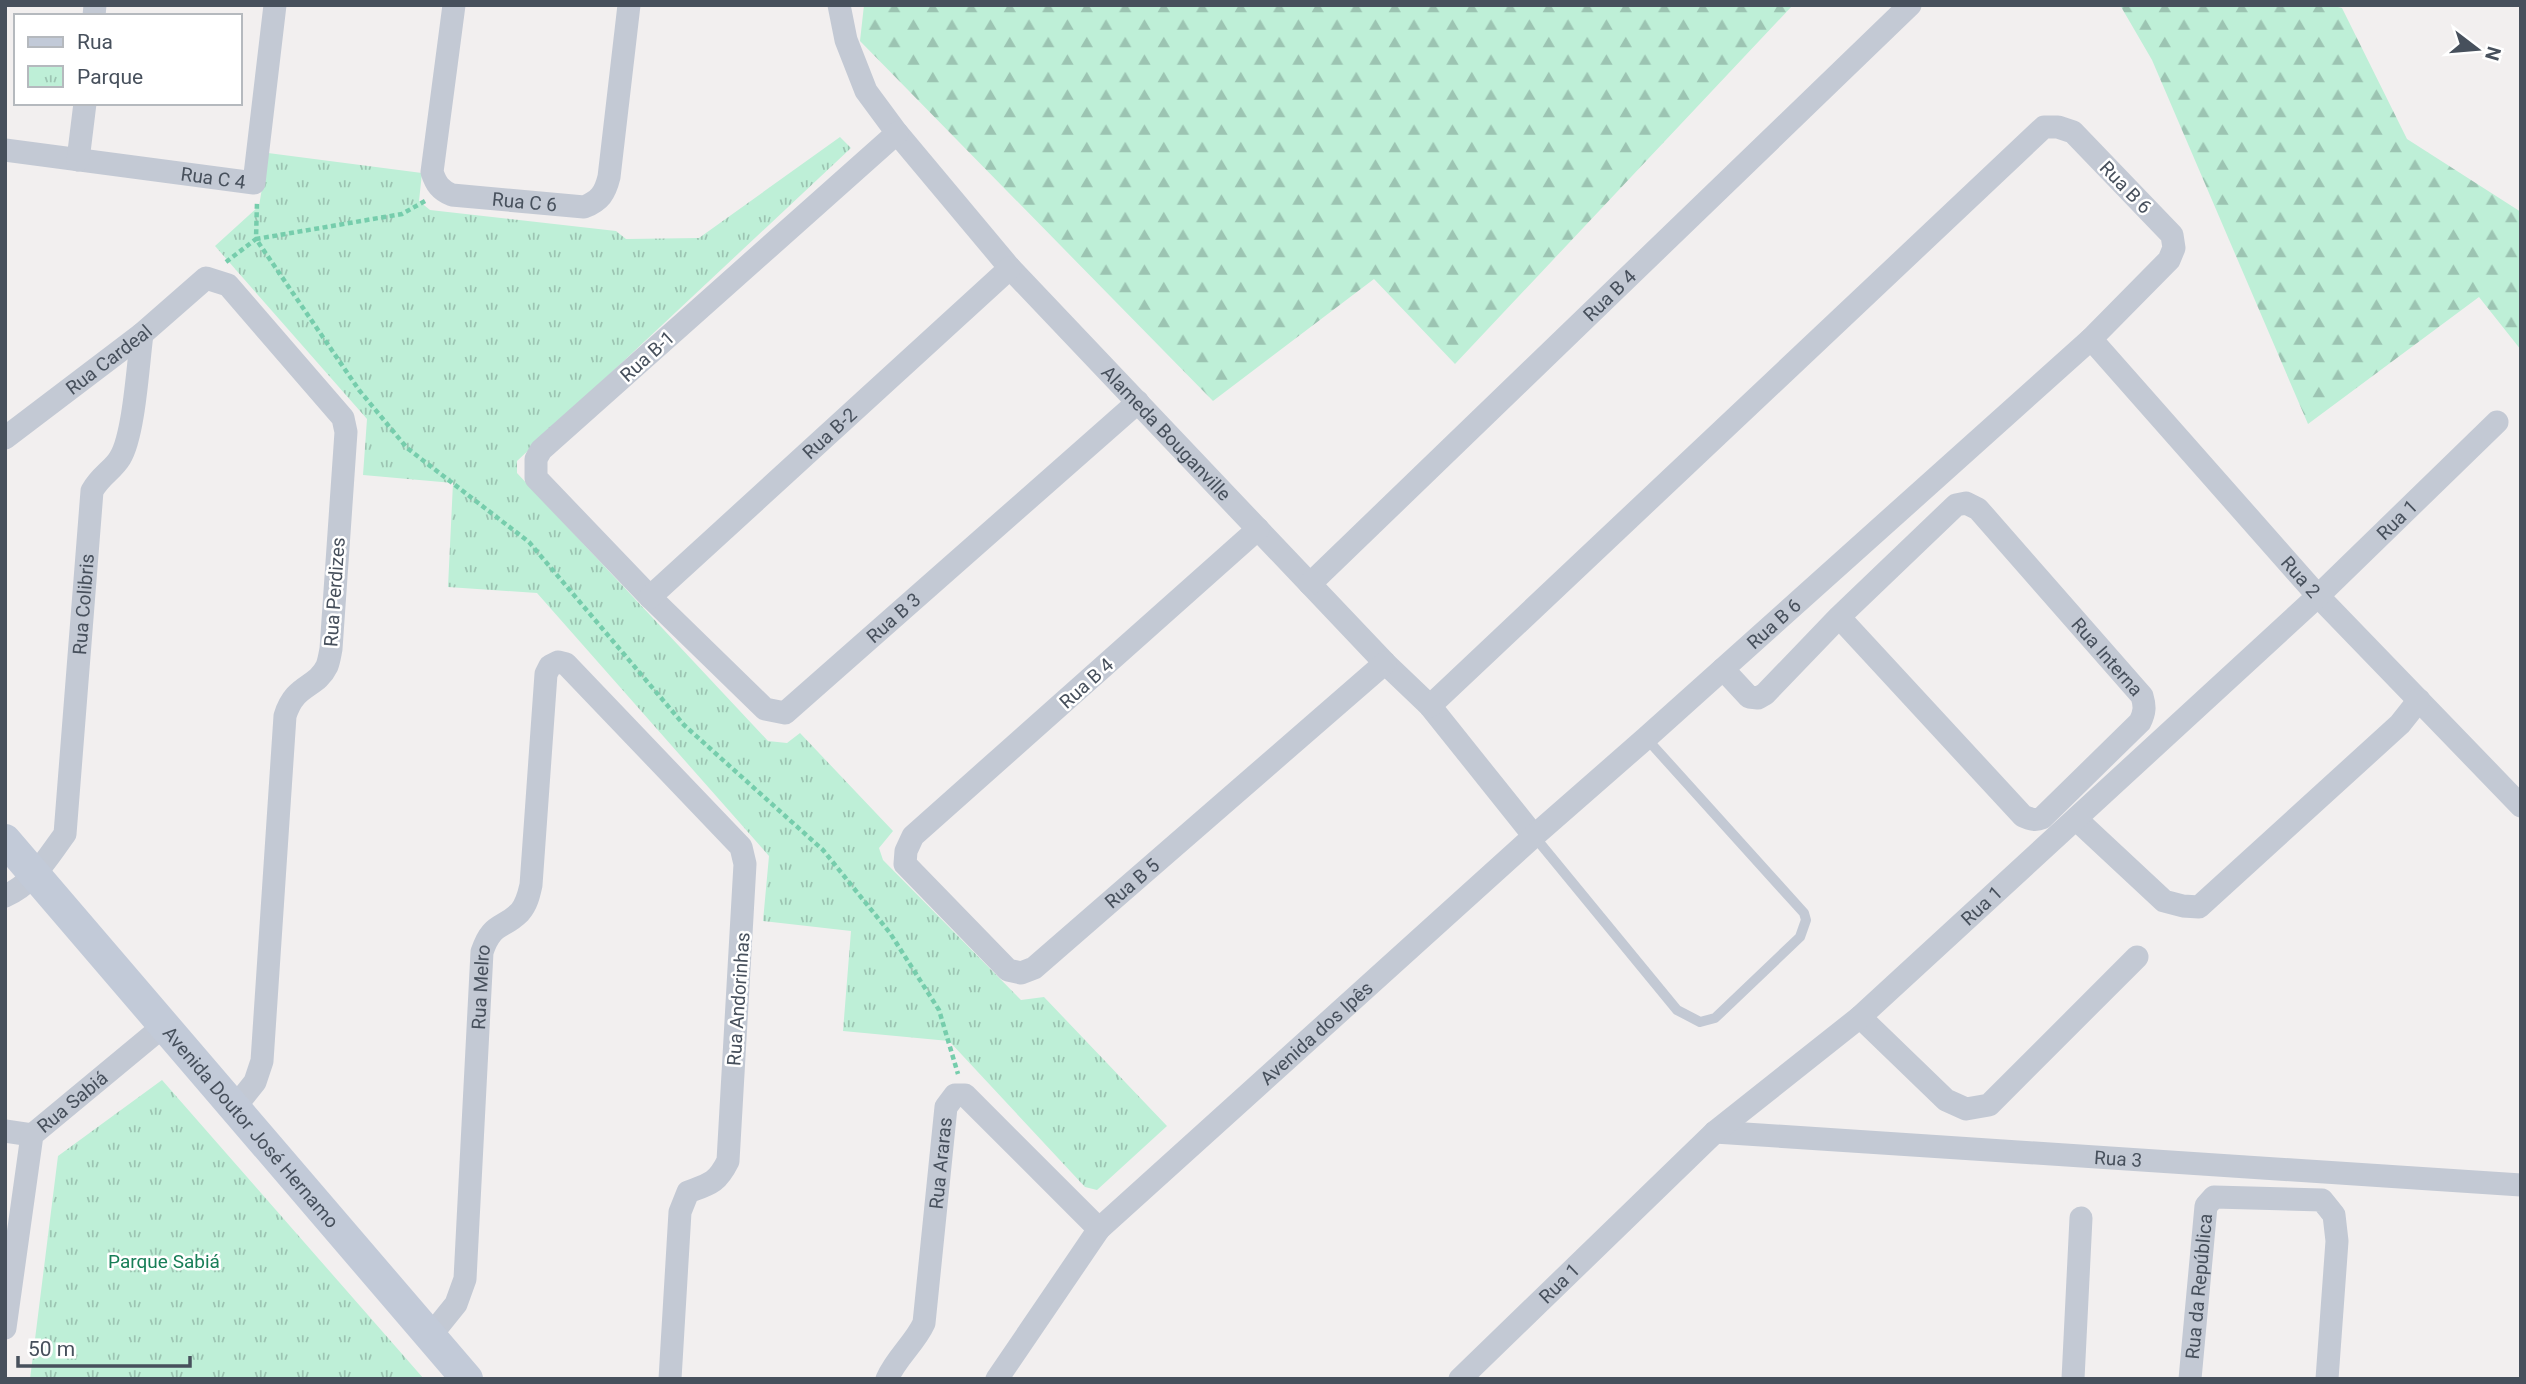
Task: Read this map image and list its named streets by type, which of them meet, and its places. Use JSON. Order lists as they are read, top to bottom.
{
  "streets": {
    "street": [
      "Rua C 4",
      "Rua B 6",
      "Rua C 6",
      "Rua B 4",
      "Rua B-1",
      "Rua Cardeal",
      "Rua B-2",
      "Alameda Bouganville",
      "Rua 1",
      "Rua 2",
      "Rua Perdizes",
      "Rua Colibris",
      "Rua B 3",
      "Rua Interna",
      "Rua B 5",
      "Rua Melro",
      "Rua Andorinhas",
      "Avenida dos Ipês",
      "Rua Sabiá",
      "Avenida Doutor José Hernamo",
      "Rua 3",
      "Rua Araras",
      "Rua da República"
    ]
  },
  "crossings": [
    ["Rua B 6", "Alameda Bouganville"],
    ["Rua B 6", "Rua 2"],
    ["Rua B 6", "Rua Interna"],
    ["Rua B 6", "Avenida dos Ipês"],
    ["Rua B 4", "Alameda Bouganville"],
    ["Rua B 4", "Rua B 5"],
    ["Rua B-1", "Rua B-2"],
    ["Rua B-1", "Alameda Bouganville"],
    ["Rua B-1", "Rua B 3"],
    ["Rua Cardeal", "Rua Perdizes"],
    ["Rua Cardeal", "Rua Colibris"],
    ["Rua B-2", "Alameda Bouganville"],
    ["Rua B-2", "Rua B 3"],
    ["Alameda Bouganville", "Rua B 3"],
    ["Alameda Bouganville", "Rua B 5"],
    ["Alameda Bouganville", "Avenida dos Ipês"],
    ["Rua 1", "Rua 2"],
    ["Rua 1", "Rua 3"],
    ["Rua Perdizes", "Avenida Doutor José Hernamo"],
    ["Rua Colibris", "Avenida Doutor José Hernamo"],
    ["Rua Melro", "Rua Andorinhas"],
    ["Rua Melro", "Avenida Doutor José Hernamo"],
    ["Avenida dos Ipês", "Rua Araras"],
    ["Rua Sabiá", "Avenida Doutor José Hernamo"]
  ],
  "parks": ["Parque Sabiá"],
  "legend": ["Rua", "Parque"],
  "scale_bar": "50 m",
  "north": "right"
}
